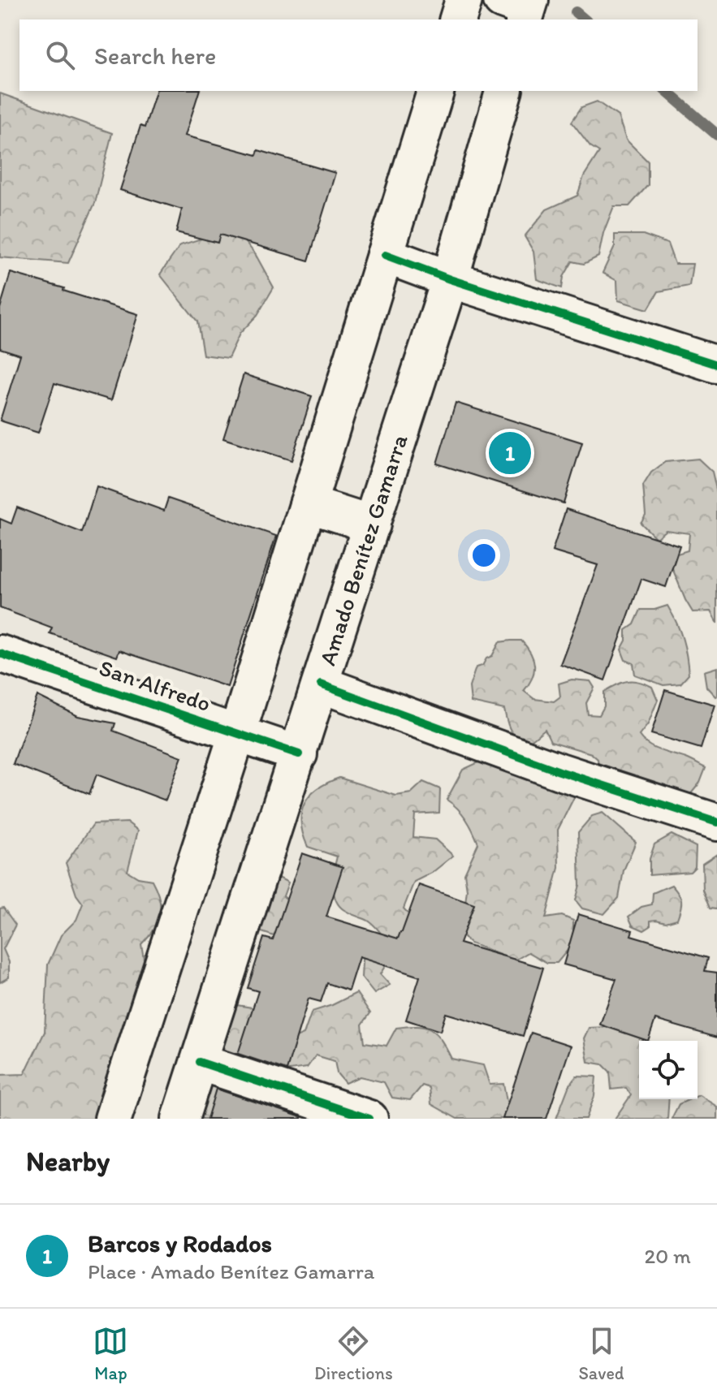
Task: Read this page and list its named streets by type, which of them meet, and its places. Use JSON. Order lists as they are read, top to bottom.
{
  "streets": {
    "main road": ["Amado Benítez Gamarra", "San Alfredo"]
  },
  "crossings": [
    ["Amado Benítez Gamarra", "San Alfredo"]
  ],
  "page": {
    "search": "Search here",
    "pins": "1",
    "heading": "Nearby",
    "list": [
      {
        "mark": "1",
        "name": "Barcos y Rodados",
        "note": "Place · Amado Benítez Gamarra",
        "value": "20 m"
      }
    ],
    "nav": ["Map", "Directions", "Saved"]
  }
}
